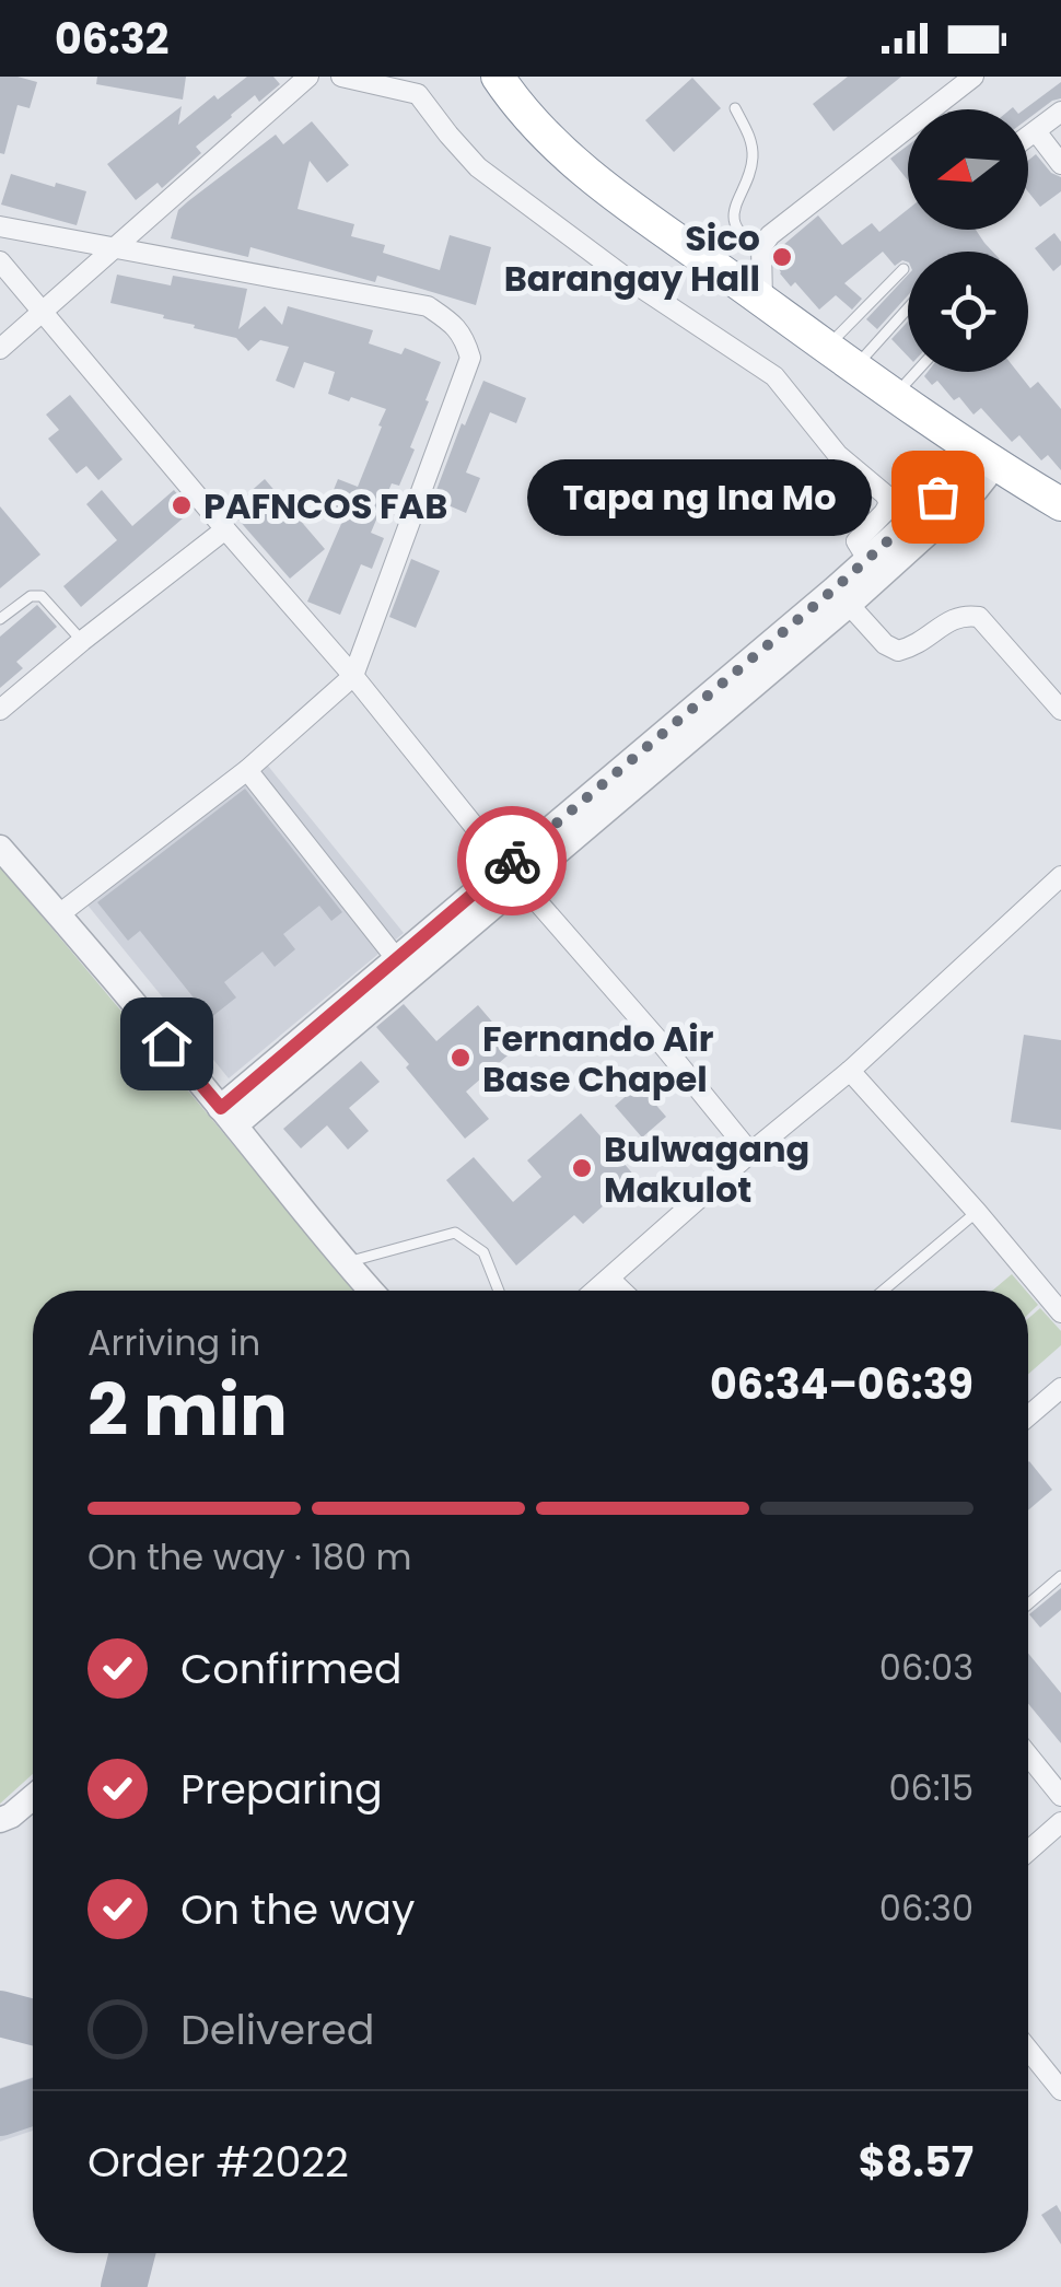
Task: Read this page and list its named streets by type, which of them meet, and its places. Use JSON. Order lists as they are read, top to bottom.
{
  "places": [
    "Sico Barangay Hall",
    "Tapa ng Ina Mo",
    "PAFNCOS FAB",
    "Fernando Air Base Chapel",
    "Bulwagang Makulot"
  ],
  "north": "left",
  "page": {
    "status": "06:32",
    "bubble": "Tapa ng Ina Mo",
    "heading": ["2 min", "Arriving in", "06:34–06:39"],
    "panel": ["Order #2022", "$8.57"],
    "bar": "On the way · 180 m",
    "list": [
      ["Confirmed", "06:03"],
      ["Preparing", "06:15"],
      ["On the way", "06:30"],
      "Delivered"
    ]
  }
}
